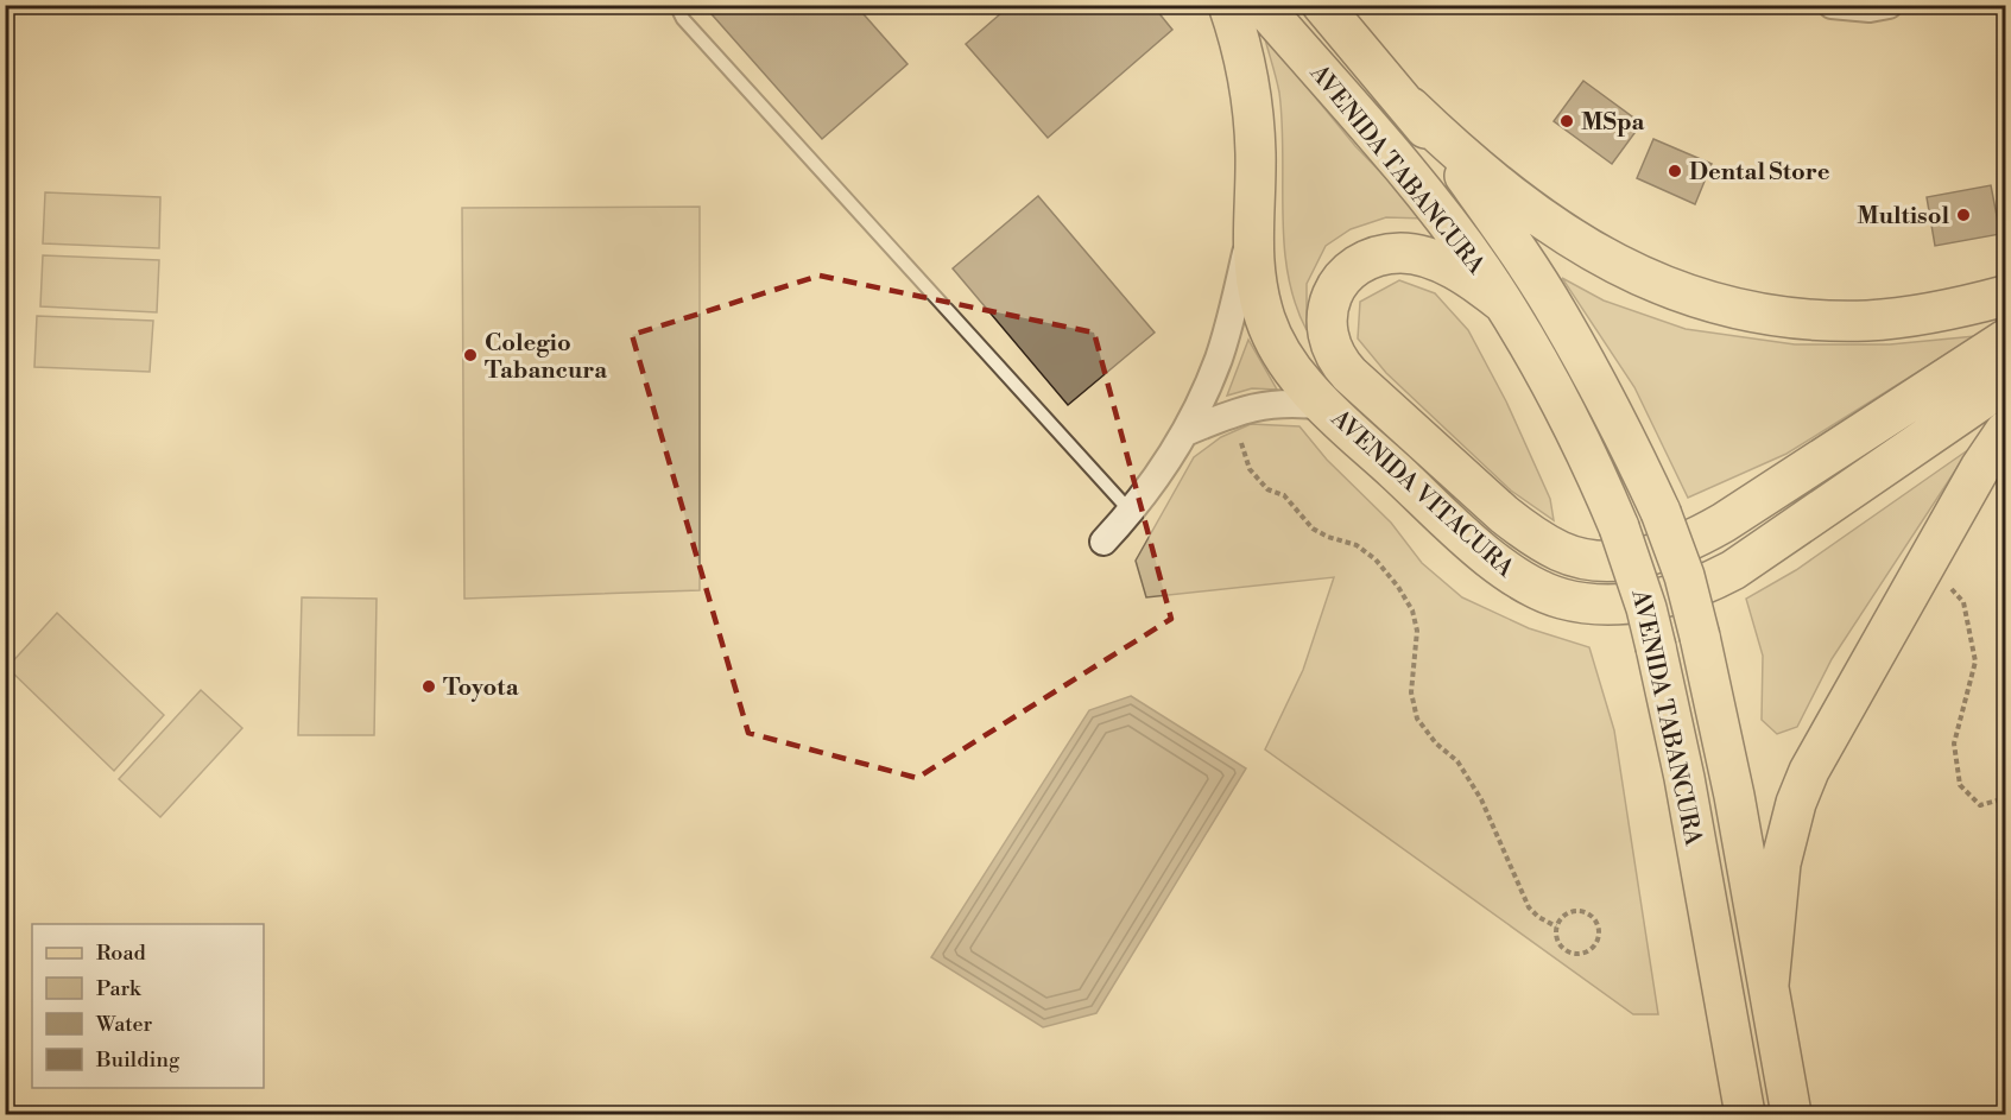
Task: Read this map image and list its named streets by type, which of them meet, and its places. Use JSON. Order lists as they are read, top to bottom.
{
  "streets": {
    "main road": ["AVENIDA TABANCURA", "AVENIDA VITACURA"]
  },
  "places": [
    "MSpa",
    "Dental Store",
    "Multisol",
    "Colegio Tabancura",
    "Toyota"
  ],
  "legend": [
    "Road",
    "Park",
    "Water",
    "Building"
  ]
}
